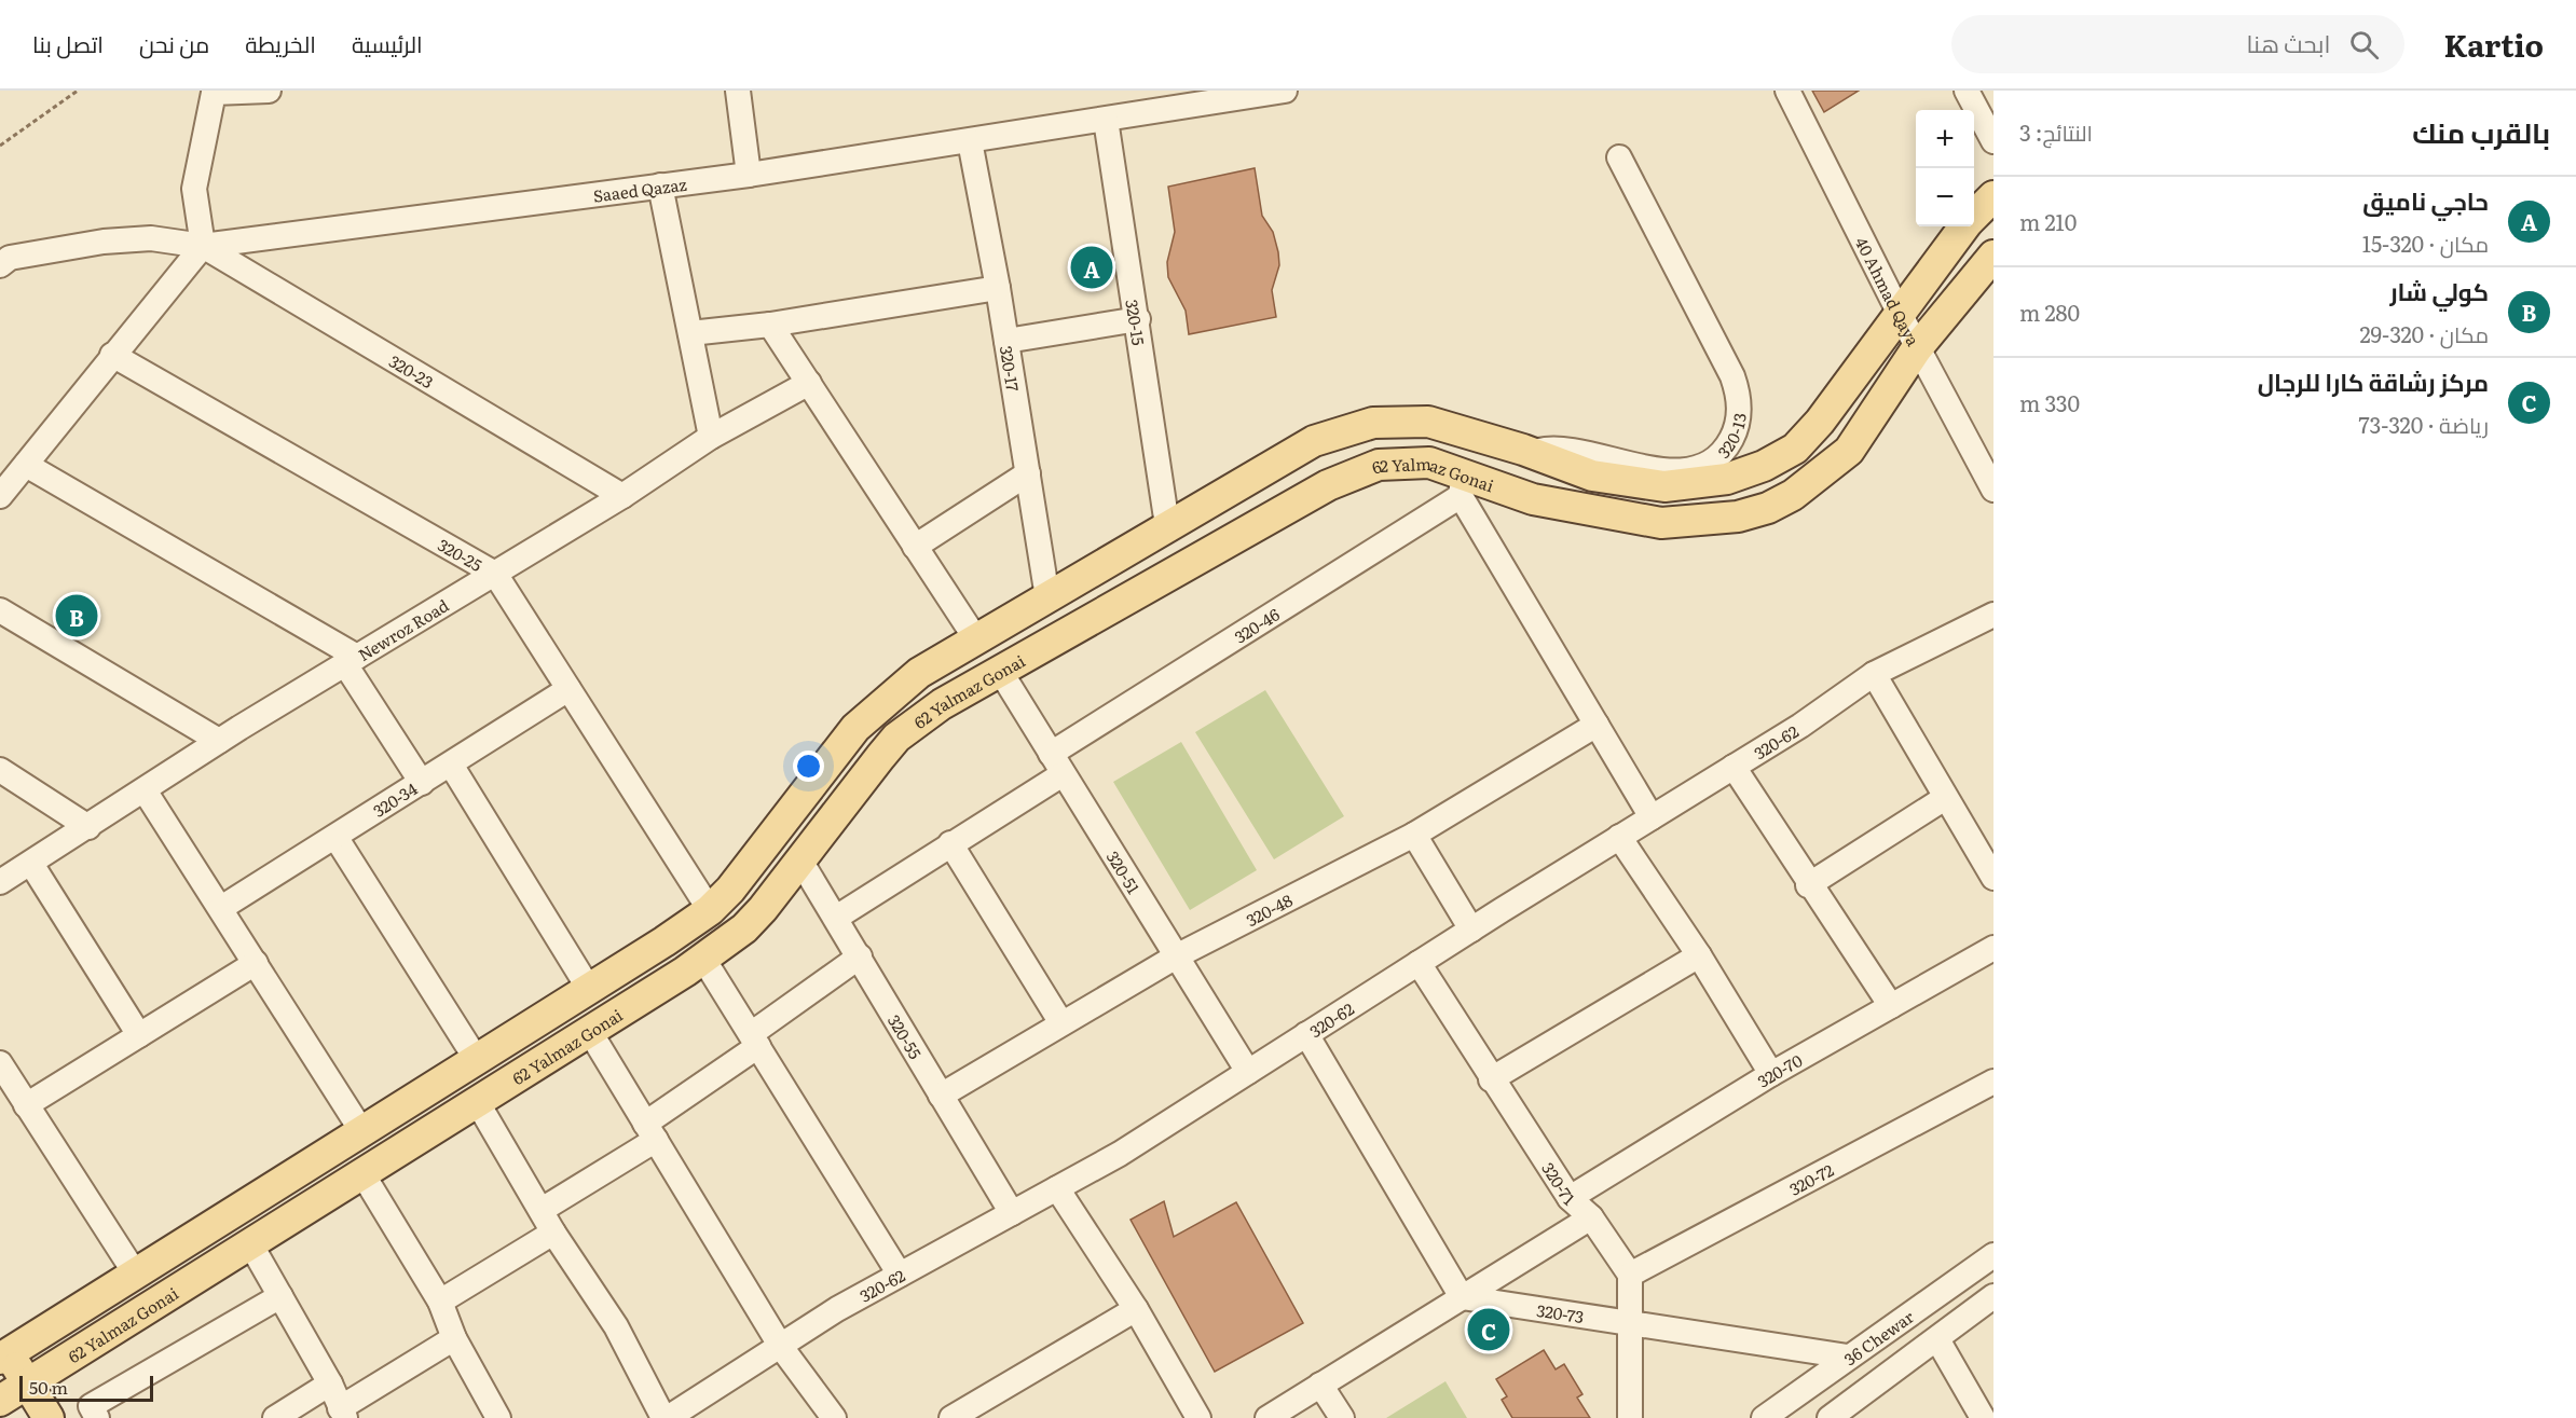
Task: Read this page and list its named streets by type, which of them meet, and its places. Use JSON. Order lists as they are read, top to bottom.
{
  "streets": {
    "main road": ["62 Yalmaz Gonai"],
    "street": [
      "Saaed Qazaz",
      "40 Ahmad Qaya",
      "320-15",
      "320-17",
      "320-23",
      "320-13",
      "320-25",
      "320-46",
      "Newroz Road",
      "320-62",
      "320-34",
      "320-51",
      "320-48",
      "320-55",
      "320-70",
      "320-72",
      "320-71",
      "320-73",
      "36 Chewar"
    ]
  },
  "crossings": [
    ["Saaed Qazaz", "320-15"],
    ["Saaed Qazaz", "320-17"],
    ["Saaed Qazaz", "320-23"],
    ["40 Ahmad Qaya", "62 Yalmaz Gonai"],
    ["320-23", "Newroz Road"],
    ["62 Yalmaz Gonai", "320-46"],
    ["62 Yalmaz Gonai", "320-51"],
    ["62 Yalmaz Gonai", "320-55"],
    ["320-25", "Newroz Road"],
    ["320-25", "320-34"],
    ["320-46", "320-51"],
    ["320-46", "320-55"],
    ["320-62", "320-51"],
    ["320-62", "320-55"],
    ["320-62", "320-71"],
    ["320-51", "320-48"],
    ["320-48", "320-55"],
    ["320-70", "320-71"],
    ["320-72", "320-71"],
    ["320-73", "36 Chewar"]
  ],
  "scale_bar": "50 m",
  "page": {
    "header": "Kartio",
    "search": "ابحث هنا",
    "nav": [
      "الرئيسية",
      "الخريطة",
      "من نحن",
      "اتصل بنا"
    ],
    "heading": ["بالقرب منك", "النتائج: 3"],
    "map_buttons": ["+", "−"],
    "list": [
      {
        "mark": "A",
        "name": "حاجي ناميق",
        "note": "مكان · 320-15",
        "value": "210 m"
      },
      {
        "mark": "B",
        "name": "كولي شار",
        "note": "مكان · 320-29",
        "value": "280 m"
      },
      {
        "mark": "C",
        "name": "مركز رشاقة كارا للرجال",
        "note": "رياضة · 320-73",
        "value": "330 m"
      }
    ],
    "pins": ["A", "B", "C"],
    "scale": "50 m"
  }
}
